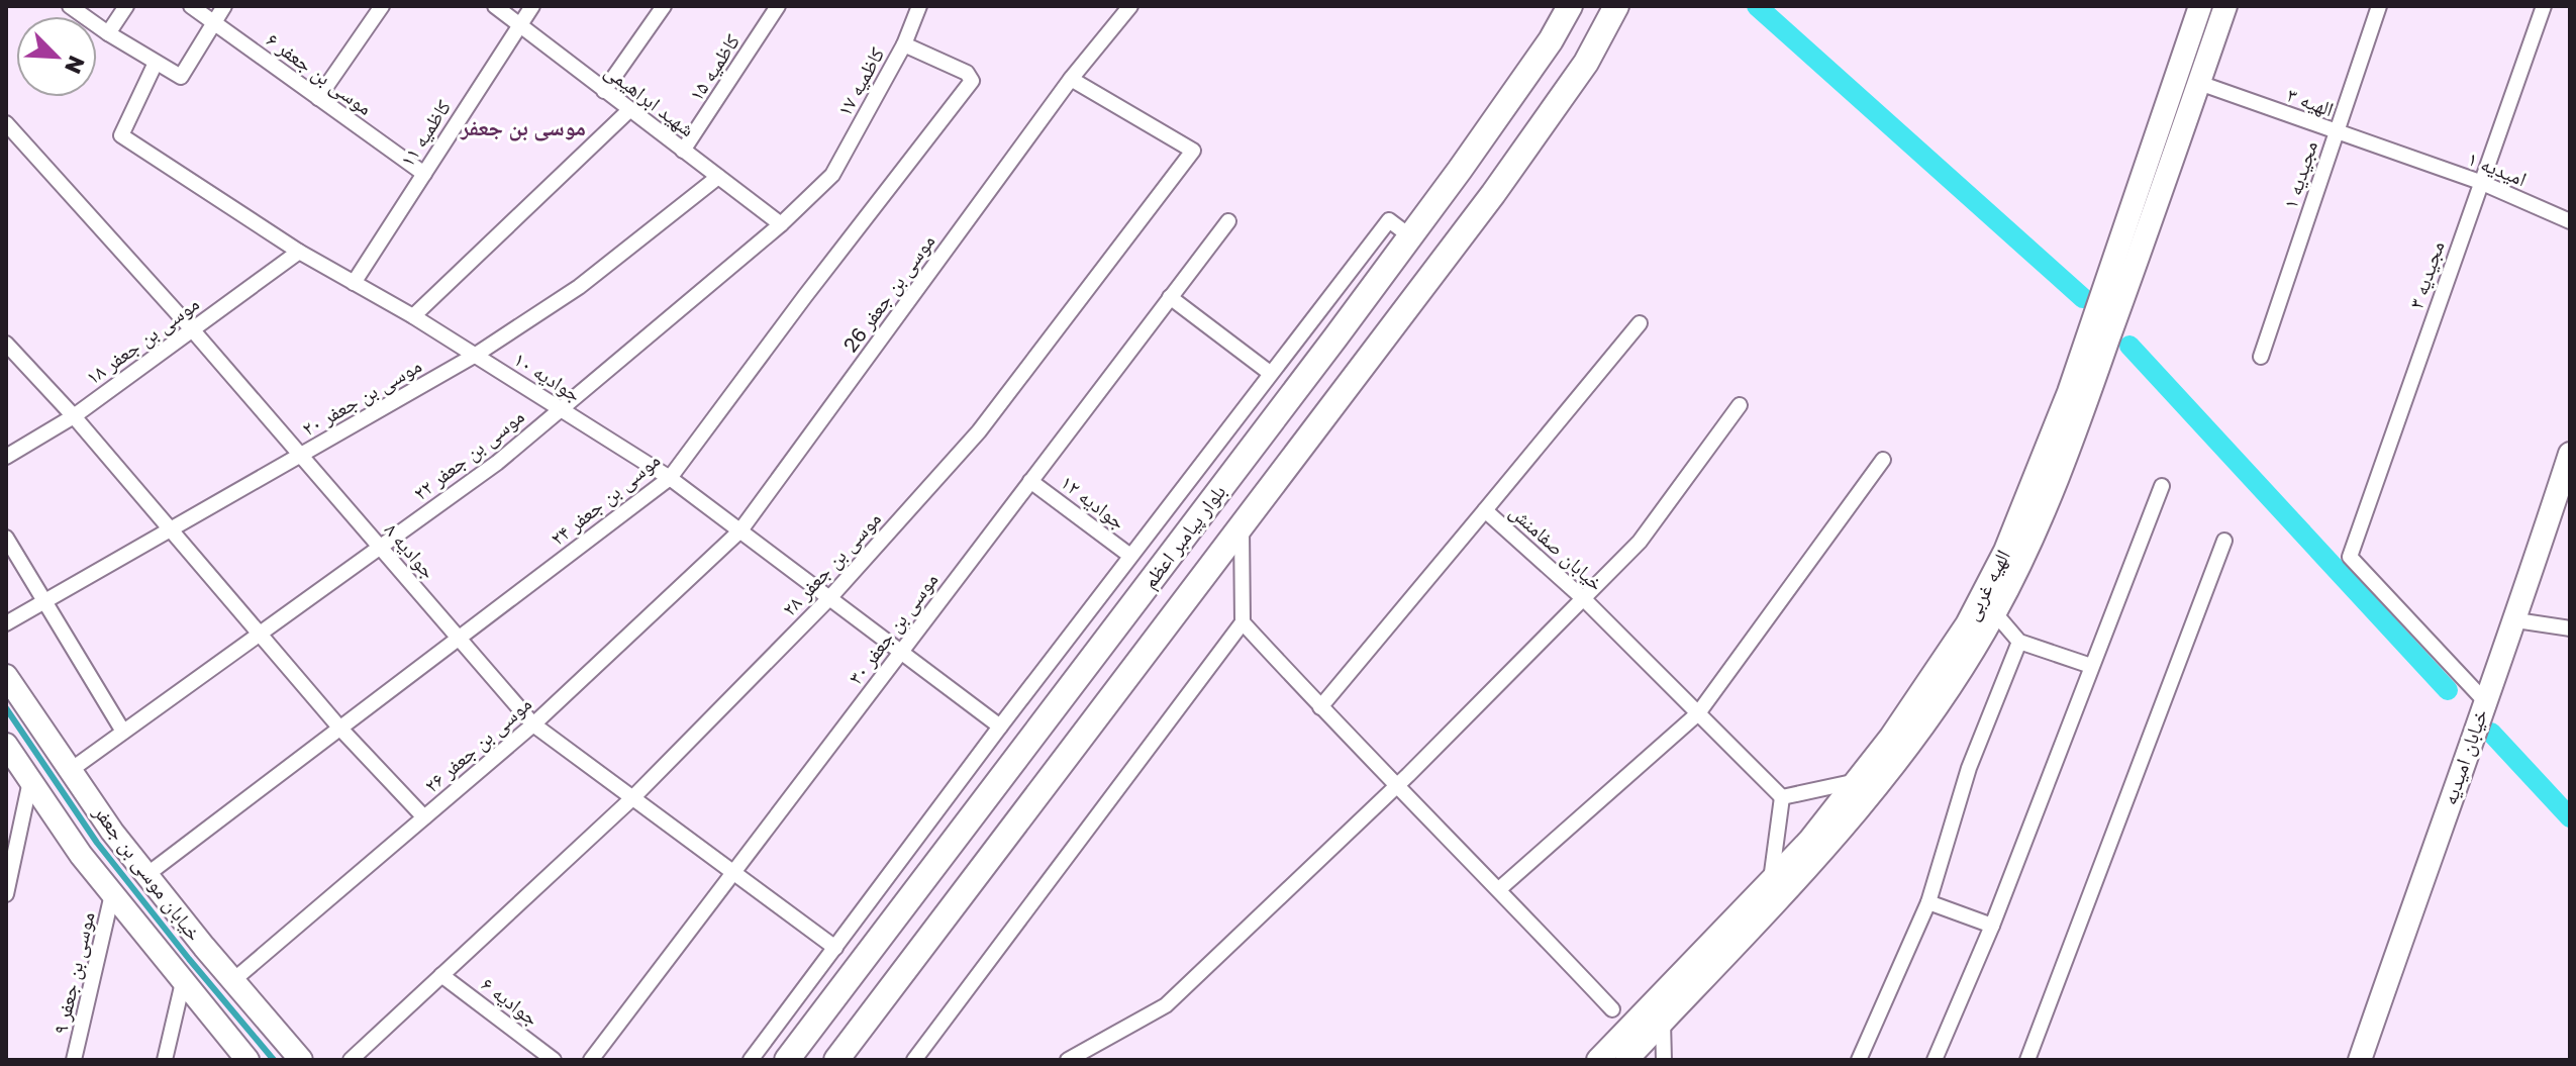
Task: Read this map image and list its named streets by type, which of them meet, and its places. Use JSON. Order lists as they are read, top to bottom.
{
  "streets": {
    "main road": ["بلوار پیامبر اعظم"],
    "street": [
      "کاظمیه ۱۵",
      "موسی بن جعفر ۶",
      "کاظمیه ۱۷",
      "شهید ابراهیمی",
      "الهیه ۳",
      "کاظمیه ۱۱",
      "امیدیه ۱",
      "مجیدیه ۱",
      "مجیدیه ۳",
      "موسی بن جعفر 26",
      "موسی بن جعفر ۱۸",
      "جوادیه ۱۰",
      "موسی بن جعفر ۲۰",
      "موسی بن جعفر ۲۲",
      "موسی بن جعفر ۲۴",
      "جوادیه ۱۲",
      "خیابان صفامنش",
      "جوادیه ۸",
      "موسی بن جعفر ۲۸",
      "الهیه غربی",
      "موسی بن جعفر ۳۰",
      "موسی بن جعفر ۲۶",
      "خیابان امیدیه",
      "خیابان موسی بن جعفر",
      "موسی بن جعفر ۹",
      "جوادیه ۶"
    ]
  },
  "crossings": [
    ["کاظمیه ۱۵", "شهید ابراهیمی"],
    ["موسی بن جعفر ۶", "کاظمیه ۱۱"],
    ["کاظمیه ۱۷", "موسی بن جعفر ۲۲"],
    ["کاظمیه ۱۷", "موسی بن جعفر ۲۴"],
    ["شهید ابراهیمی", "کاظمیه ۱۱"],
    ["شهید ابراهیمی", "موسی بن جعفر ۲۰"],
    ["شهید ابراهیمی", "موسی بن جعفر ۲۲"],
    ["الهیه ۳", "امیدیه ۱"],
    ["الهیه ۳", "مجیدیه ۱"],
    ["الهیه ۳", "الهیه غربی"],
    ["کاظمیه ۱۱", "جوادیه ۱۰"],
    ["امیدیه ۱", "مجیدیه ۳"],
    ["مجیدیه ۳", "خیابان امیدیه"],
    ["موسی بن جعفر 26", "جوادیه ۱۰"],
    ["موسی بن جعفر 26", "موسی بن جعفر ۲۸"],
    ["موسی بن جعفر 26", "موسی بن جعفر ۲۶"],
    ["موسی بن جعفر ۱۸", "جوادیه ۱۰"],
    ["موسی بن جعفر ۱۸", "جوادیه ۸"],
    ["جوادیه ۱۰", "موسی بن جعفر ۲۰"],
    ["جوادیه ۱۰", "موسی بن جعفر ۲۲"],
    ["جوادیه ۱۰", "موسی بن جعفر ۲۴"],
    ["جوادیه ۱۰", "موسی بن جعفر ۲۸"],
    ["جوادیه ۱۰", "موسی بن جعفر ۳۰"],
    ["جوادیه ۱۰", "موسی بن جعفر ۲۶"],
    ["موسی بن جعفر ۲۰", "جوادیه ۸"],
    ["موسی بن جعفر ۲۲", "جوادیه ۸"],
    ["موسی بن جعفر ۲۲", "خیابان موسی بن جعفر"],
    ["موسی بن جعفر ۲۴", "جوادیه ۸"],
    ["موسی بن جعفر ۲۴", "خیابان موسی بن جعفر"],
    ["جوادیه ۱۲", "موسی بن جعفر ۳۰"],
    ["جوادیه ۸", "موسی بن جعفر ۲۸"],
    ["جوادیه ۸", "موسی بن جعفر ۳۰"],
    ["جوادیه ۸", "موسی بن جعفر ۲۶"],
    ["موسی بن جعفر ۲۸", "جوادیه ۶"],
    ["موسی بن جعفر ۲۶", "خیابان موسی بن جعفر"],
    ["خیابان موسی بن جعفر", "موسی بن جعفر ۹"]
  ],
  "districts": ["موسی بن جعفر"],
  "north": "bottom right"
}
